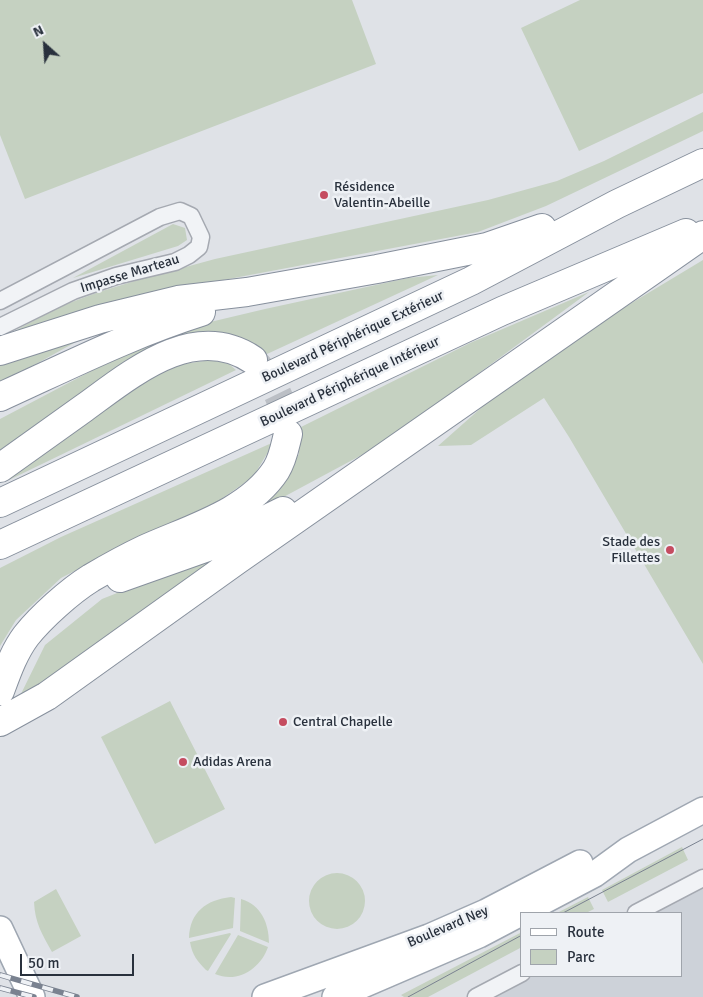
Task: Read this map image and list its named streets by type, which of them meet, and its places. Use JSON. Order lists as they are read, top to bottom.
{
  "streets": {
    "highway": ["Boulevard Périphérique Extérieur", "Boulevard Périphérique Intérieur"],
    "main road": ["Boulevard Ney"],
    "street": ["Impasse Marteau"]
  },
  "places": [
    "Résidence Valentin-Abeille",
    "Stade des Fillettes",
    "Central Chapelle",
    "Adidas Arena"
  ],
  "legend": ["Route", "Parc"],
  "scale_bar": "50 m",
  "north": "top left"
}
